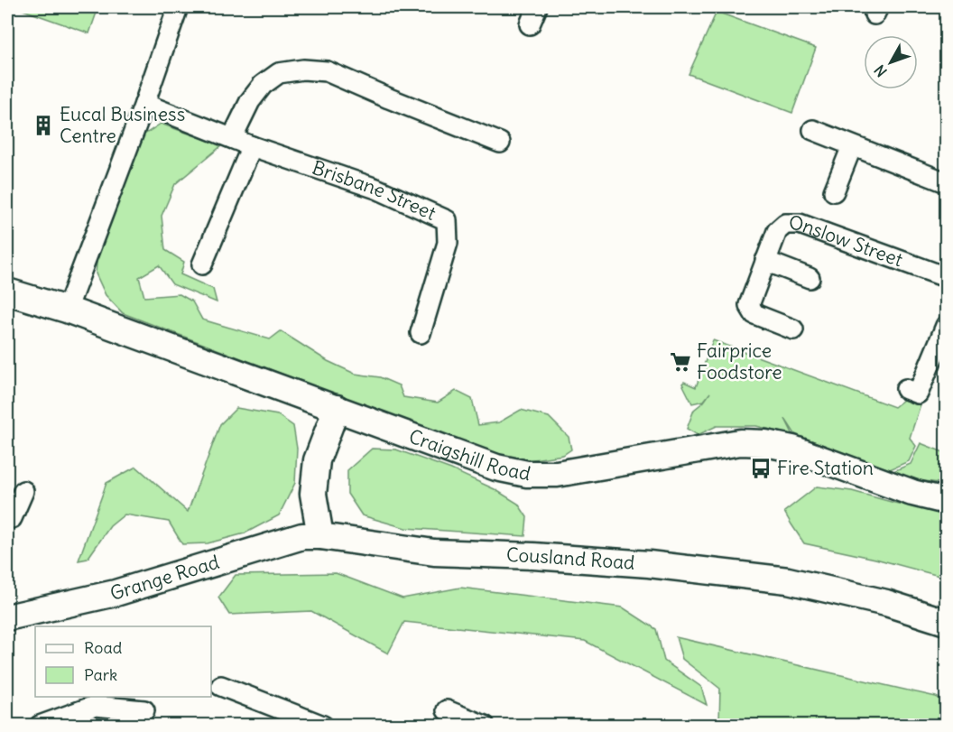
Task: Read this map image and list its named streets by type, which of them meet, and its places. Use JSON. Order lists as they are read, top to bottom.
{
  "streets": {
    "street": [
      "Brisbane Street",
      "Onslow Street",
      "Craigshill Road",
      "Cousland Road",
      "Grange Road"
    ]
  },
  "crossings": [
    ["Cousland Road", "Grange Road"]
  ],
  "places": {
    "building": ["Eucal Business Centre"],
    "supermarket": ["Fairprice Foodstore"],
    "bus stop": ["Fire Station"]
  },
  "legend": ["Road", "Park"],
  "north": "bottom left"
}
